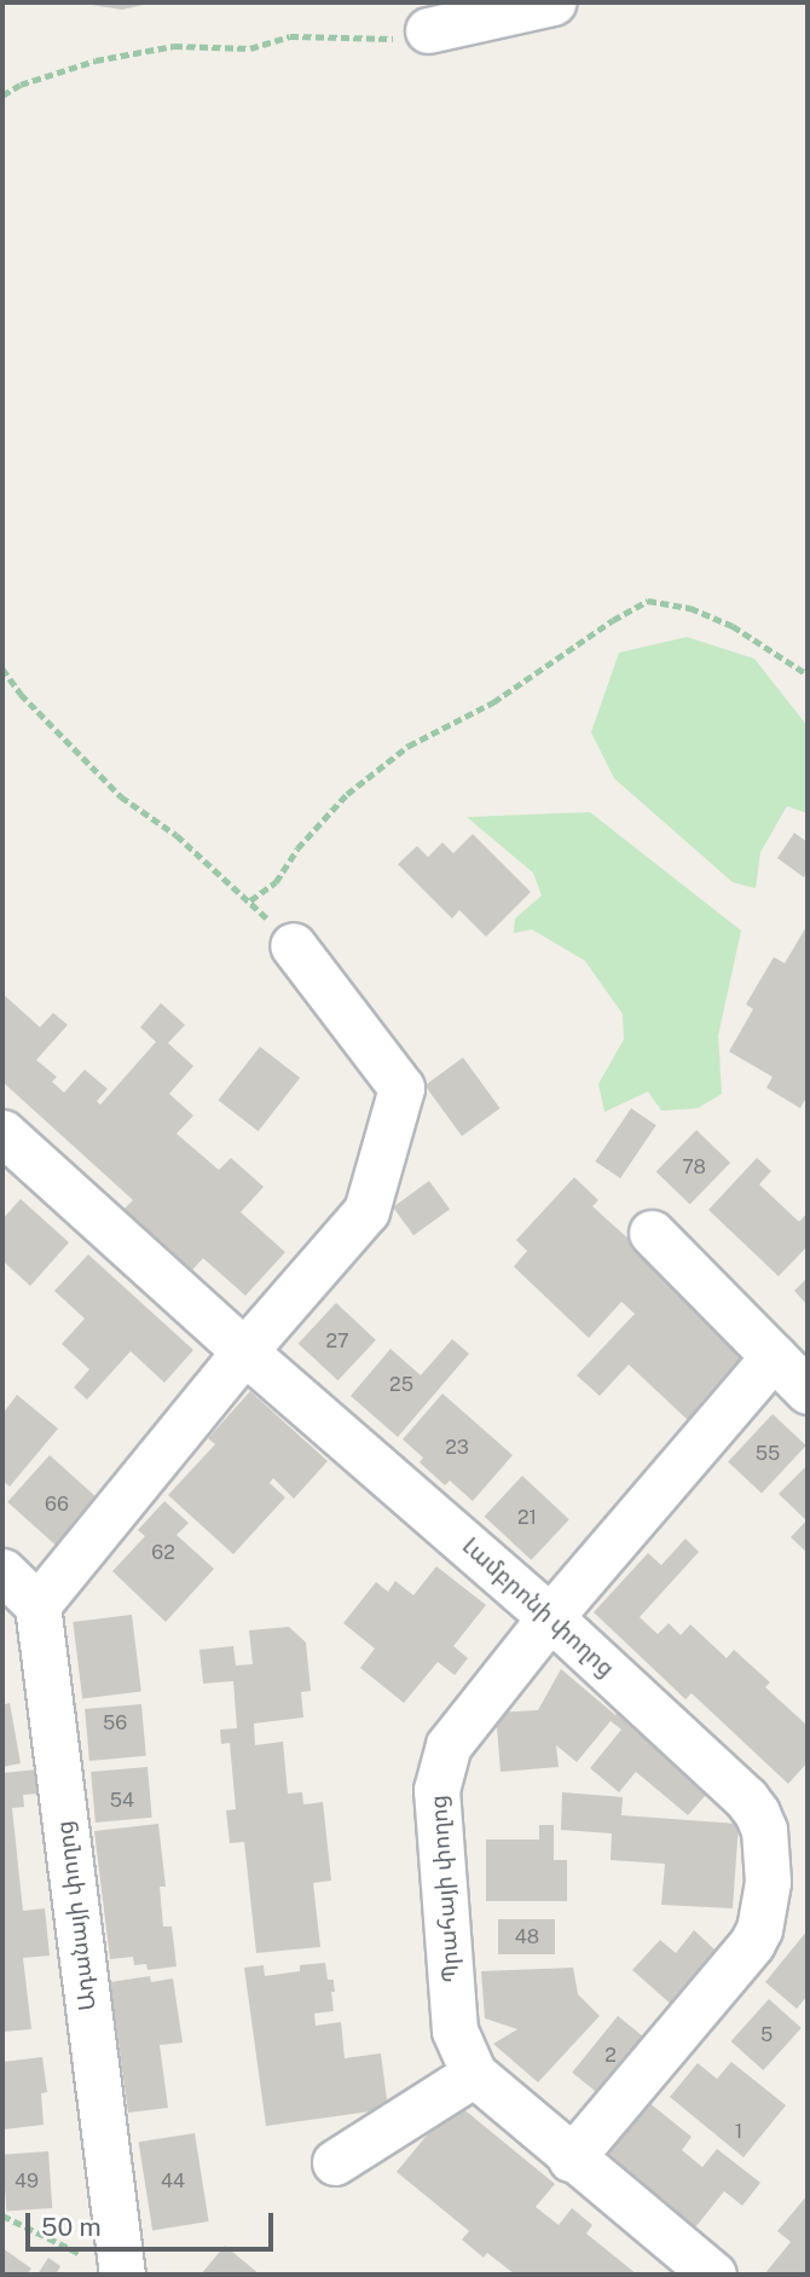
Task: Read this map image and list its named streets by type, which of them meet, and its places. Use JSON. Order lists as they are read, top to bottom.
{
  "streets": {
    "street": ["Լամբրոնի փողոց", "Պրահայի փողոց", "Ադանայի փողոց"]
  },
  "crossings": [
    ["Լամբրոնի փողոց", "Պրահայի փողոց"]
  ],
  "house_numbers": [
    "78",
    "27",
    "25",
    "23",
    "55",
    "66",
    "21",
    "62",
    "56",
    "54",
    "48",
    "5",
    "2",
    "1",
    "49",
    "44"
  ],
  "scale_bar": "50 m"
}
